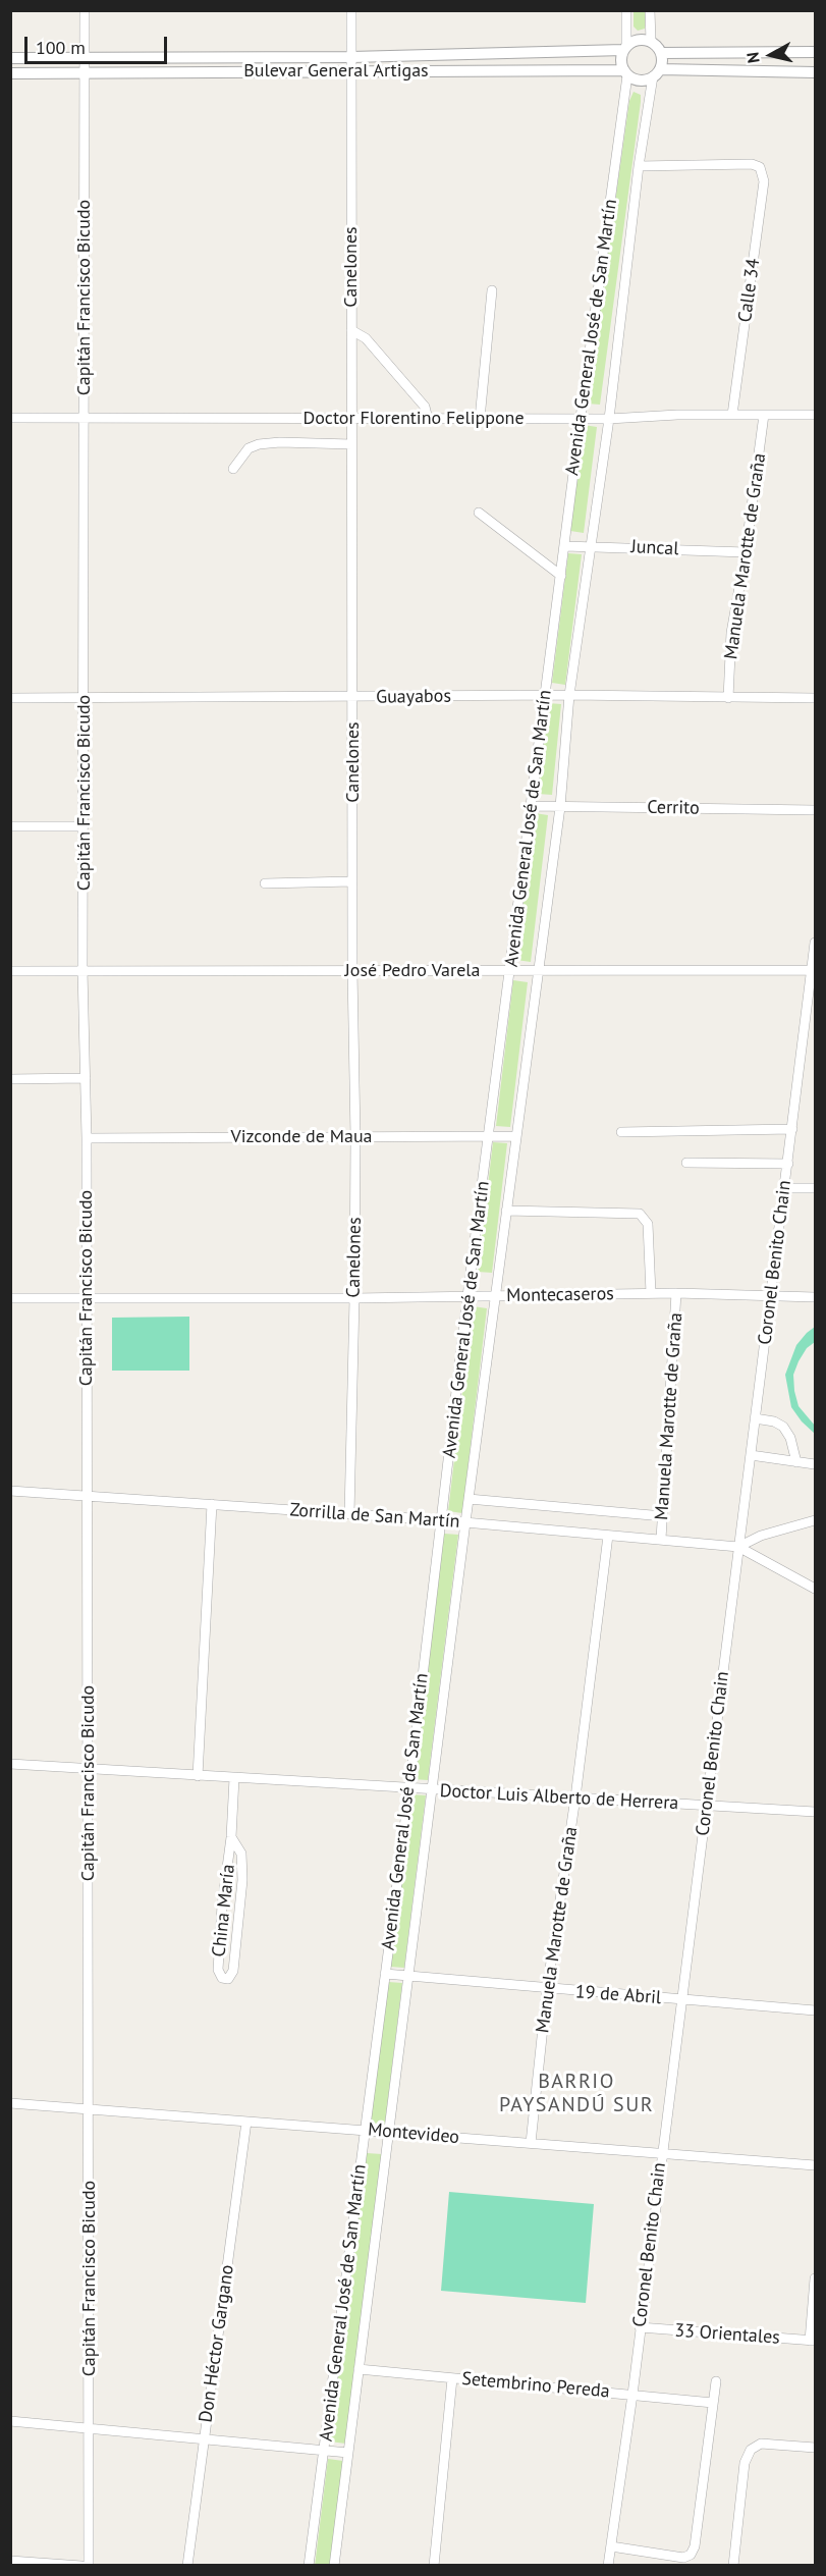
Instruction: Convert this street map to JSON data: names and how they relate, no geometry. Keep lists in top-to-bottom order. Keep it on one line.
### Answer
{"streets":{"street":["Bulevar General Artigas","Canelones","Calle 34","Capitán Francisco Bicudo","Avenida General José de San Martín","Doctor Florentino Felippone","Juncal","Manuela Marotte de Graña","Guayabos","Cerrito","José Pedro Varela","Vizconde de Maua","Coronel Benito Chain","Montecaseros","Zorrilla de San Martín","Doctor Luis Alberto de Herrera","China María","19 de Abril","Montevideo","33 Orientales","Don Héctor Gargano","Setembrino Pereda"]},"crossings":[["Bulevar General Artigas","Canelones"],["Bulevar General Artigas","Capitán Francisco Bicudo"],["Bulevar General Artigas","Avenida General José de San Martín"],["Canelones","Doctor Florentino Felippone"],["Canelones","Guayabos"],["Canelones","José Pedro Varela"],["Canelones","Vizconde de Maua"],["Canelones","Montecaseros"],["Canelones","Zorrilla de San Martín"],["Calle 34","Avenida General José de San Martín"],["Calle 34","Doctor Florentino Felippone"],["Capitán Francisco Bicudo","Doctor Florentino Felippone"],["Capitán Francisco Bicudo","Guayabos"],["Capitán Francisco Bicudo","José Pedro Varela"],["Capitán Francisco Bicudo","Vizconde de Maua"],["Capitán Francisco Bicudo","Montecaseros"],["Capitán Francisco Bicudo","Zorrilla de San Martín"],["Capitán Francisco Bicudo","Doctor Luis Alberto de Herrera"],["Capitán Francisco Bicudo","Montevideo"],["Avenida General José de San Martín","Doctor Florentino Felippone"],["Avenida General José de San Martín","Juncal"],["Avenida General José de San Martín","Guayabos"],["Avenida General José de San Martín","Cerrito"],["Avenida General José de San Martín","José Pedro Varela"],["Avenida General José de San Martín","Vizconde de Maua"],["Avenida General José de San Martín","Montecaseros"],["Avenida General José de San Martín","Zorrilla de San Martín"],["Avenida General José de San Martín","Doctor Luis Alberto de Herrera"],["Avenida General José de San Martín","19 de Abril"],["Avenida General José de San Martín","Montevideo"],["Avenida General José de San Martín","Setembrino Pereda"],["Doctor Florentino Felippone","Manuela Marotte de Graña"],["Juncal","Manuela Marotte de Graña"],["Manuela Marotte de Graña","Guayabos"],["Manuela Marotte de Graña","Montecaseros"],["Manuela Marotte de Graña","Zorrilla de San Martín"],["Manuela Marotte de Graña","Doctor Luis Alberto de Herrera"],["Manuela Marotte de Graña","19 de Abril"],["Manuela Marotte de Graña","Montevideo"],["José Pedro Varela","Coronel Benito Chain"],["Coronel Benito Chain","Montecaseros"],["Coronel Benito Chain","Zorrilla de San Martín"],["Coronel Benito Chain","Doctor Luis Alberto de Herrera"],["Coronel Benito Chain","19 de Abril"],["Coronel Benito Chain","Montevideo"],["Coronel Benito Chain","33 Orientales"],["Coronel Benito Chain","Setembrino Pereda"],["Doctor Luis Alberto de Herrera","China María"],["Montevideo","Don Héctor Gargano"]],"districts":["BARRIO PAYSANDÚ SUR"],"scale_bar":"100 m","north":"left"}
